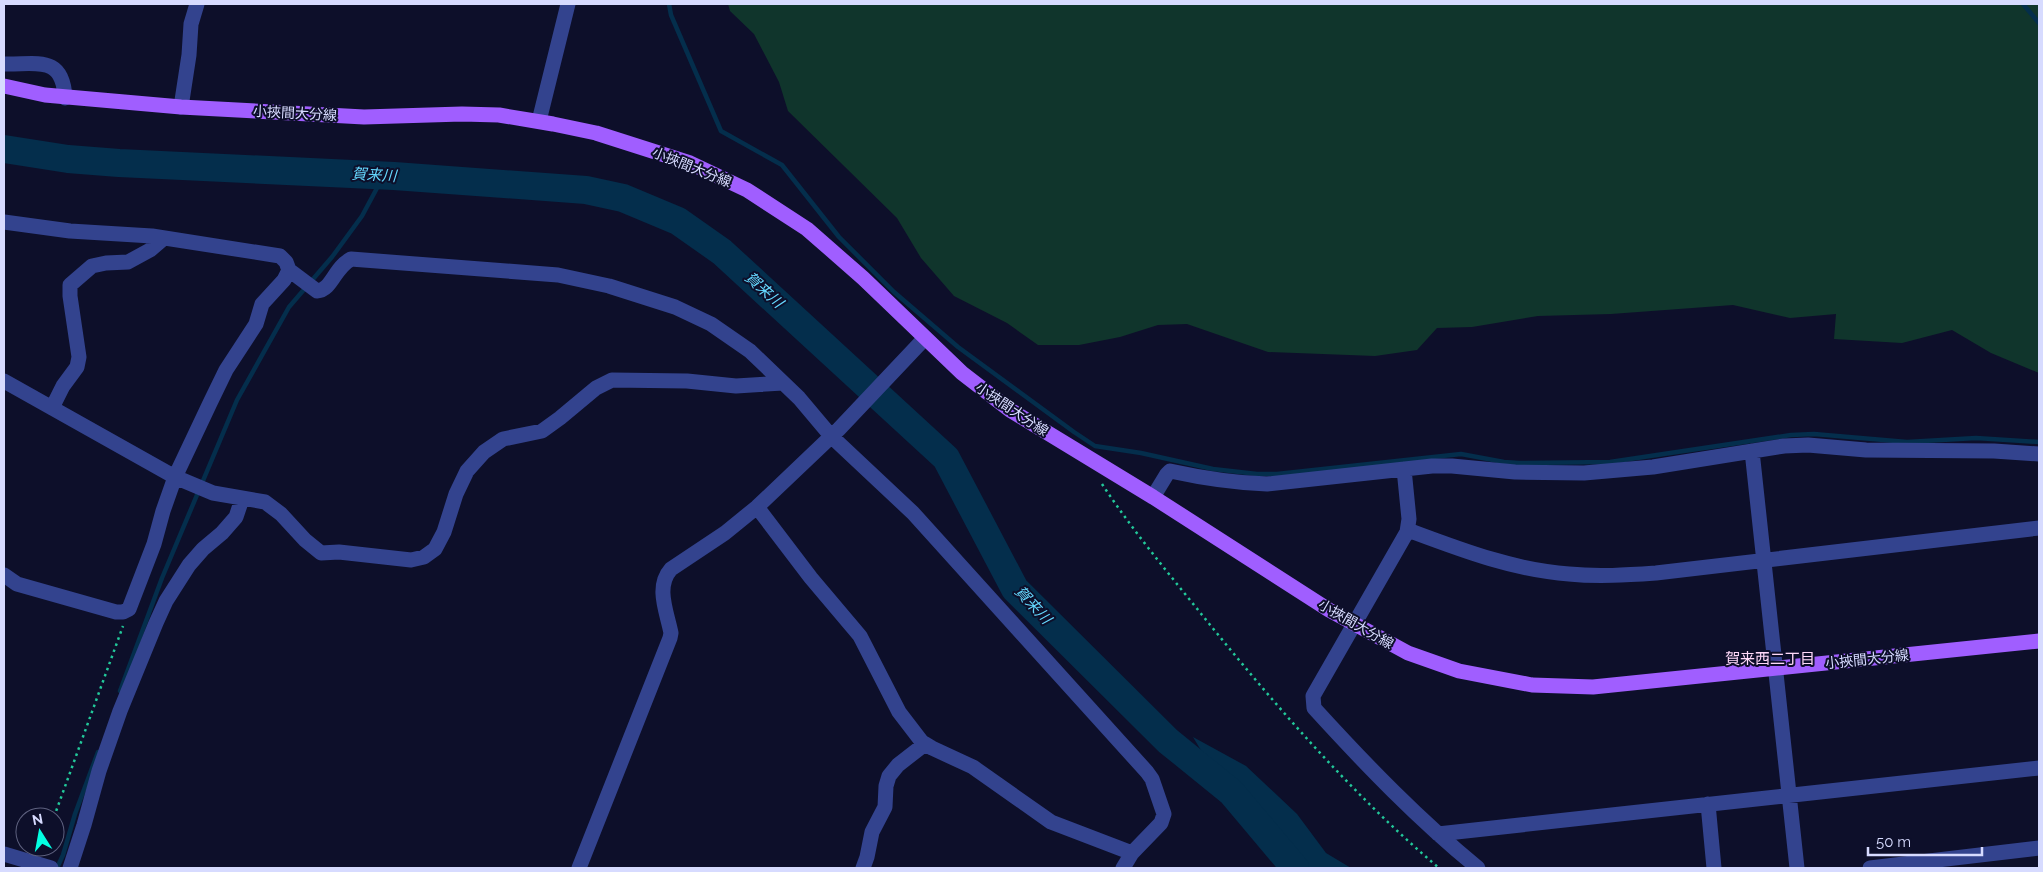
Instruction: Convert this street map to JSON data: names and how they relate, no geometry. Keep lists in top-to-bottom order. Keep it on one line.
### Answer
{"streets":{"main road":["小挾間大分線"]},"districts":["賀来西二丁目"],"water":["賀来川"],"scale_bar":"50 m","north":"top"}
